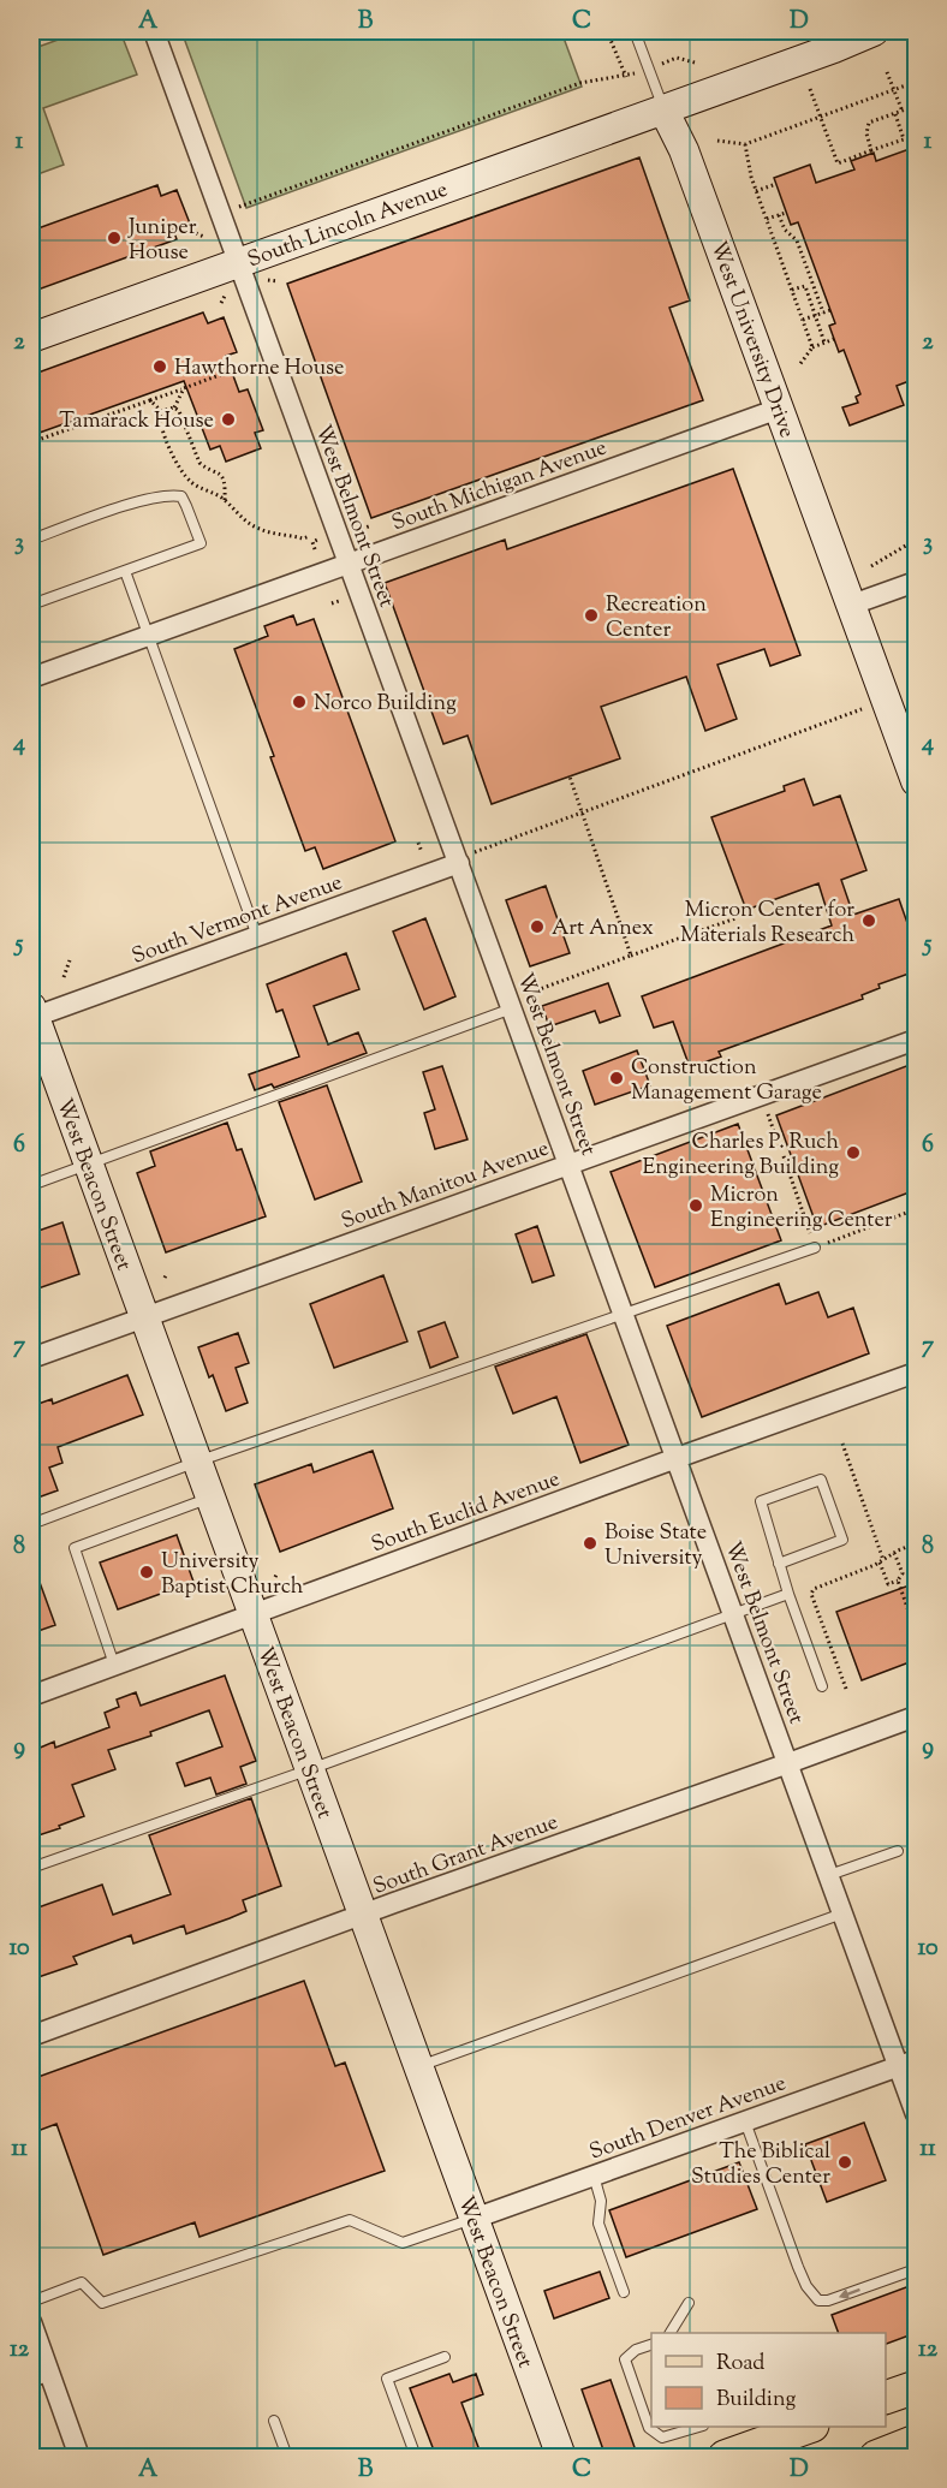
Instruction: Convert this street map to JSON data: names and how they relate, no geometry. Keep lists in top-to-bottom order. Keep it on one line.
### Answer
{"streets":{"street":["South Lincoln Avenue","West University Drive","South Michigan Avenue","West Belmont Street","South Vermont Avenue","West Beacon Street","South Manitou Avenue","South Euclid Avenue","South Grant Avenue","South Denver Avenue"]},"crossings":[["South Lincoln Avenue","West University Drive"],["South Lincoln Avenue","West Belmont Street"],["West University Drive","South Michigan Avenue"],["South Michigan Avenue","West Belmont Street"],["West Belmont Street","South Vermont Avenue"],["West Belmont Street","South Manitou Avenue"],["West Belmont Street","South Euclid Avenue"],["West Belmont Street","South Grant Avenue"],["West Belmont Street","South Denver Avenue"],["South Vermont Avenue","West Beacon Street"],["West Beacon Street","South Manitou Avenue"],["West Beacon Street","South Euclid Avenue"],["West Beacon Street","South Grant Avenue"],["West Beacon Street","South Denver Avenue"]],"places":["Juniper House","Hawthorne House","Tamarack House","Recreation Center","Norco Building","Micron Center for Materials Research","Art Annex","Construction Management Garage","Charles P. Ruch Engineering Building","Micron Engineering Center","Boise State University","University Baptist Church","The Biblical Studies Center"],"legend":["Road","Building"],"grid":{"columns":["A","B","C","D"],"rows":["1","2","3","4","5","6","7","8","9","10","11","12"]}}
